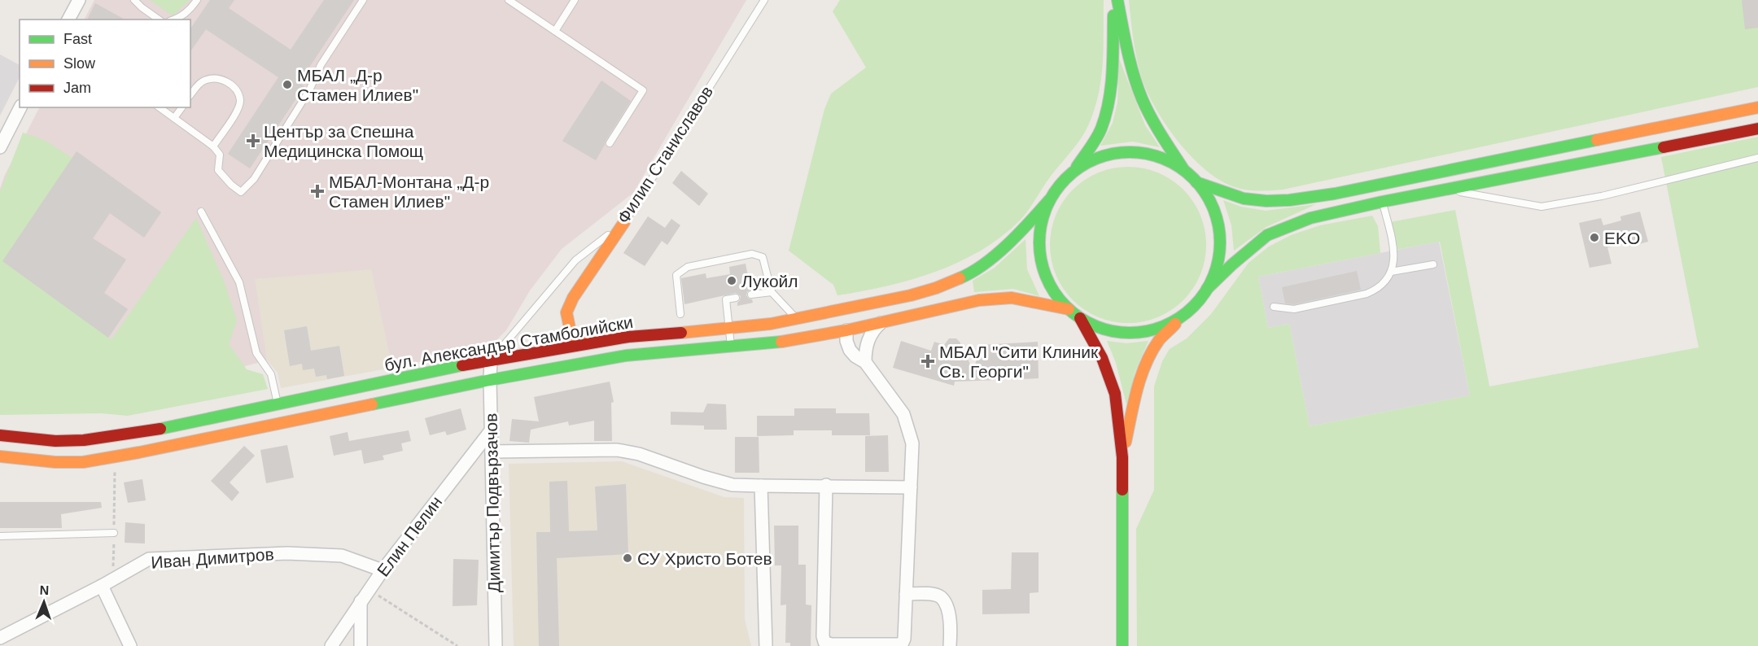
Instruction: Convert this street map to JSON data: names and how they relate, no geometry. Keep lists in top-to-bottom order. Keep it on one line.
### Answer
{"streets":{"main road":["бул. Александър Стамболийски"],"street":["Димитър Подвързачов","Елин Пелин","Иван Димитров"],"lane":["Филип Станиславов"]},"crossings":[["Филип Станиславов","бул. Александър Стамболийски"],["Филип Станиславов","Димитър Подвързачов"],["бул. Александър Стамболийски","Димитър Подвързачов"],["Димитър Подвързачов","Елин Пелин"],["Елин Пелин","Иван Димитров"]],"places":{"other":["МБАЛ „Д-р Стамен Илиев\"","EKO","Лукойл","СУ Христо Ботев"],"health":["Център за Спешна Медицинска Помощ","МБАЛ-Монтана „Д-р Стамен Илиев\"","МБАЛ \"Сити Клиник Св. Георги\""]},"legend":["Fast","Slow","Jam"],"north":"top"}
